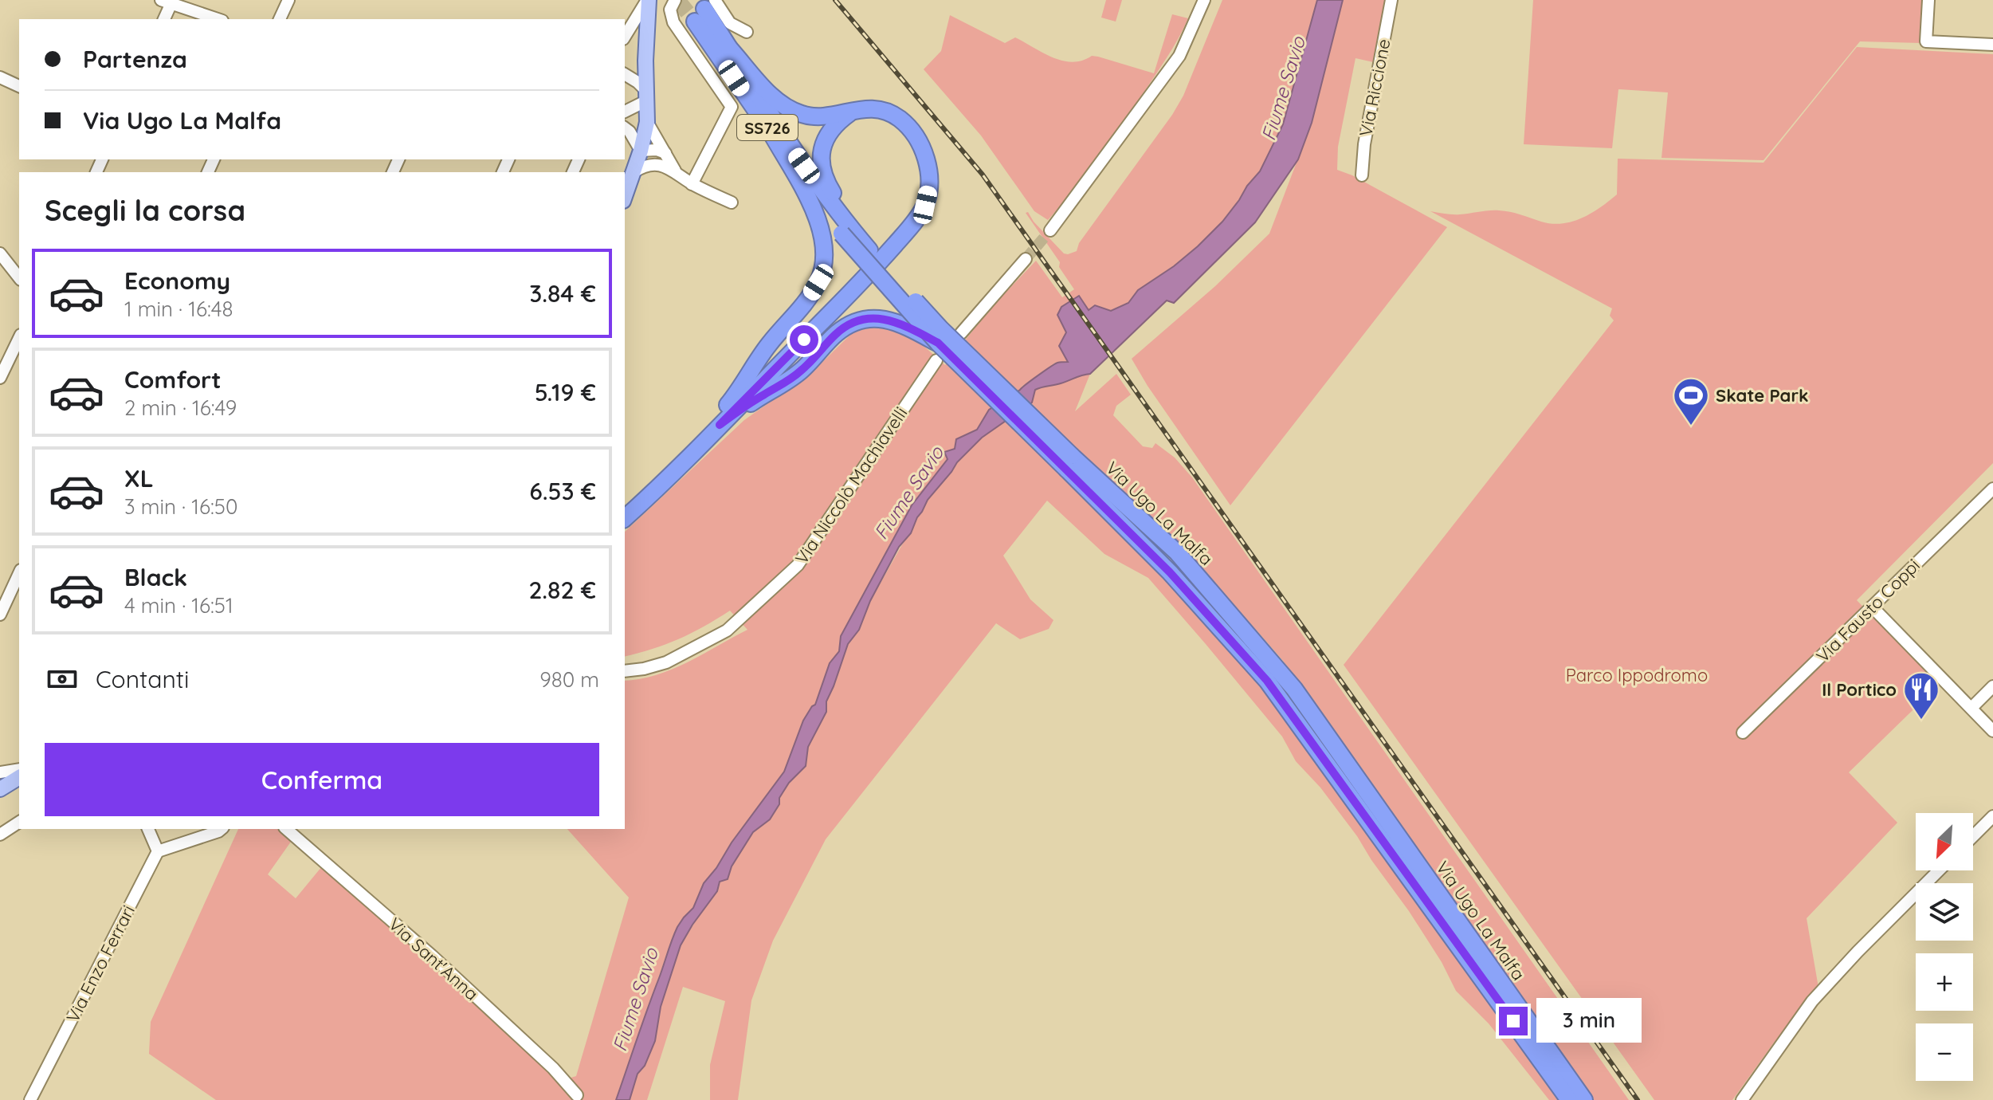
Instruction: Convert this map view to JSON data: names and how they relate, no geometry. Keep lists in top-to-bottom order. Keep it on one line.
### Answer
{"streets":{"highway":["SS726","Via Ugo La Malfa"],"street":["Via Riccione","Via Niccolò Machiavelli","Via Fausto Coppi","Via Sant'Anna","Via Enzo Ferrari"]},"water":["Fiume Savio"],"parks":["Parco Ippodromo"],"places":{"sports":["Skate Park"],"restaurant":["Il Portico"]},"north":"bottom left","page":{"banner":["Partenza","Via Ugo La Malfa"],"heading":"Scegli la corsa","list":[{"name":"Economy","note":"1 min · 16:48","value":"3.84 €"},{"name":"Comfort","note":"2 min · 16:49","value":"5.19 €"},{"name":"XL","note":"3 min · 16:50","value":"6.53 €"},{"name":"Black","note":"4 min · 16:51","value":"2.82 €"}],"pay":["Contanti","980 m"],"buttons":"Conferma","map_buttons":["+","−"],"bubble":"3 min"}}
